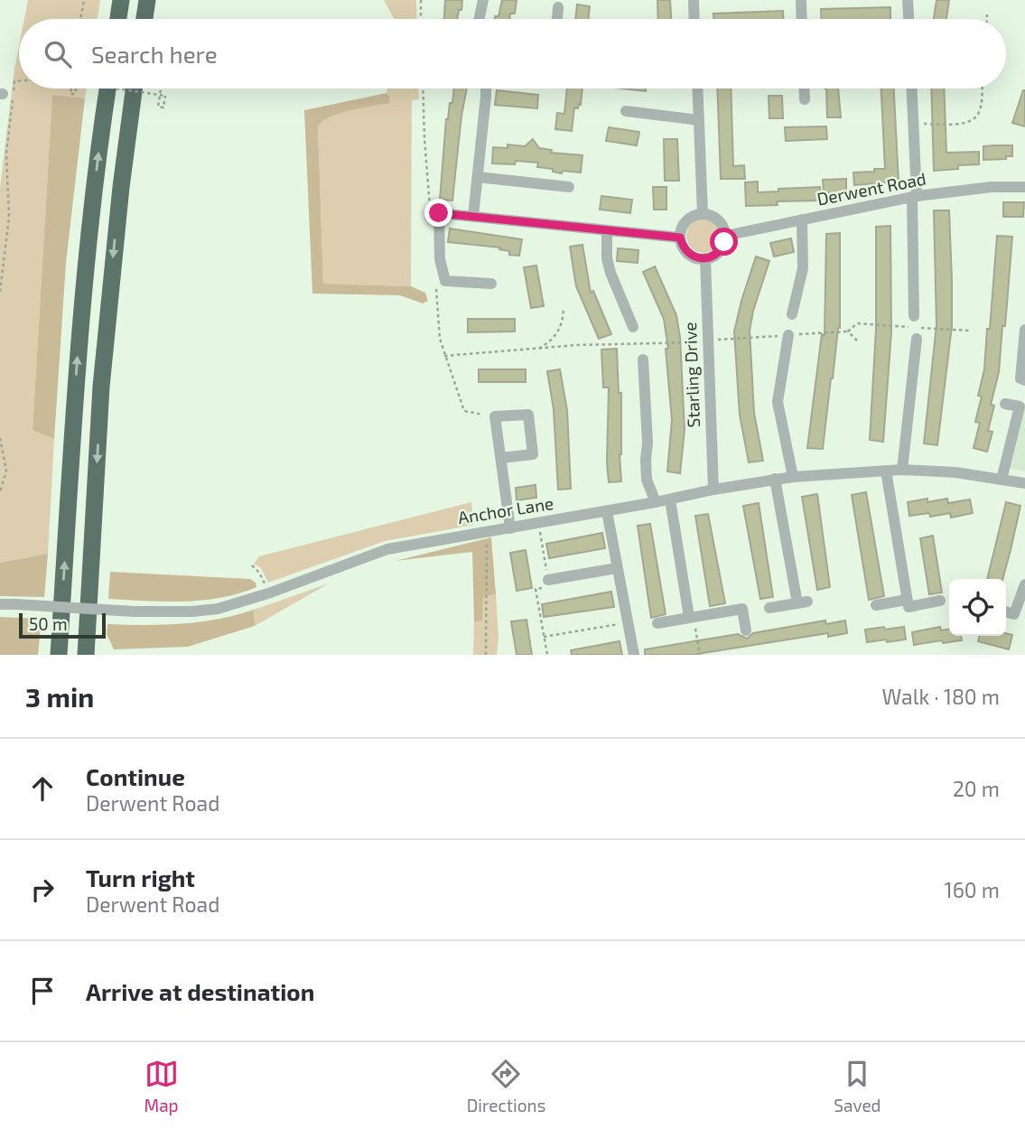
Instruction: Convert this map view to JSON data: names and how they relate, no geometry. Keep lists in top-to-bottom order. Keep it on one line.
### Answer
{"streets":{"street":["Derwent Road","Starling Drive","Anchor Lane"]},"crossings":[["Derwent Road","Starling Drive"],["Starling Drive","Anchor Lane"]],"scale_bar":"50 m","page":{"search":"Search here","scale":"50 m","heading":["3 min","Walk · 180 m"],"list":[["Continue","Derwent Road","20 m"],["Turn right","Derwent Road","160 m"],"Arrive at destination"],"nav":["Map","Directions","Saved"]}}
